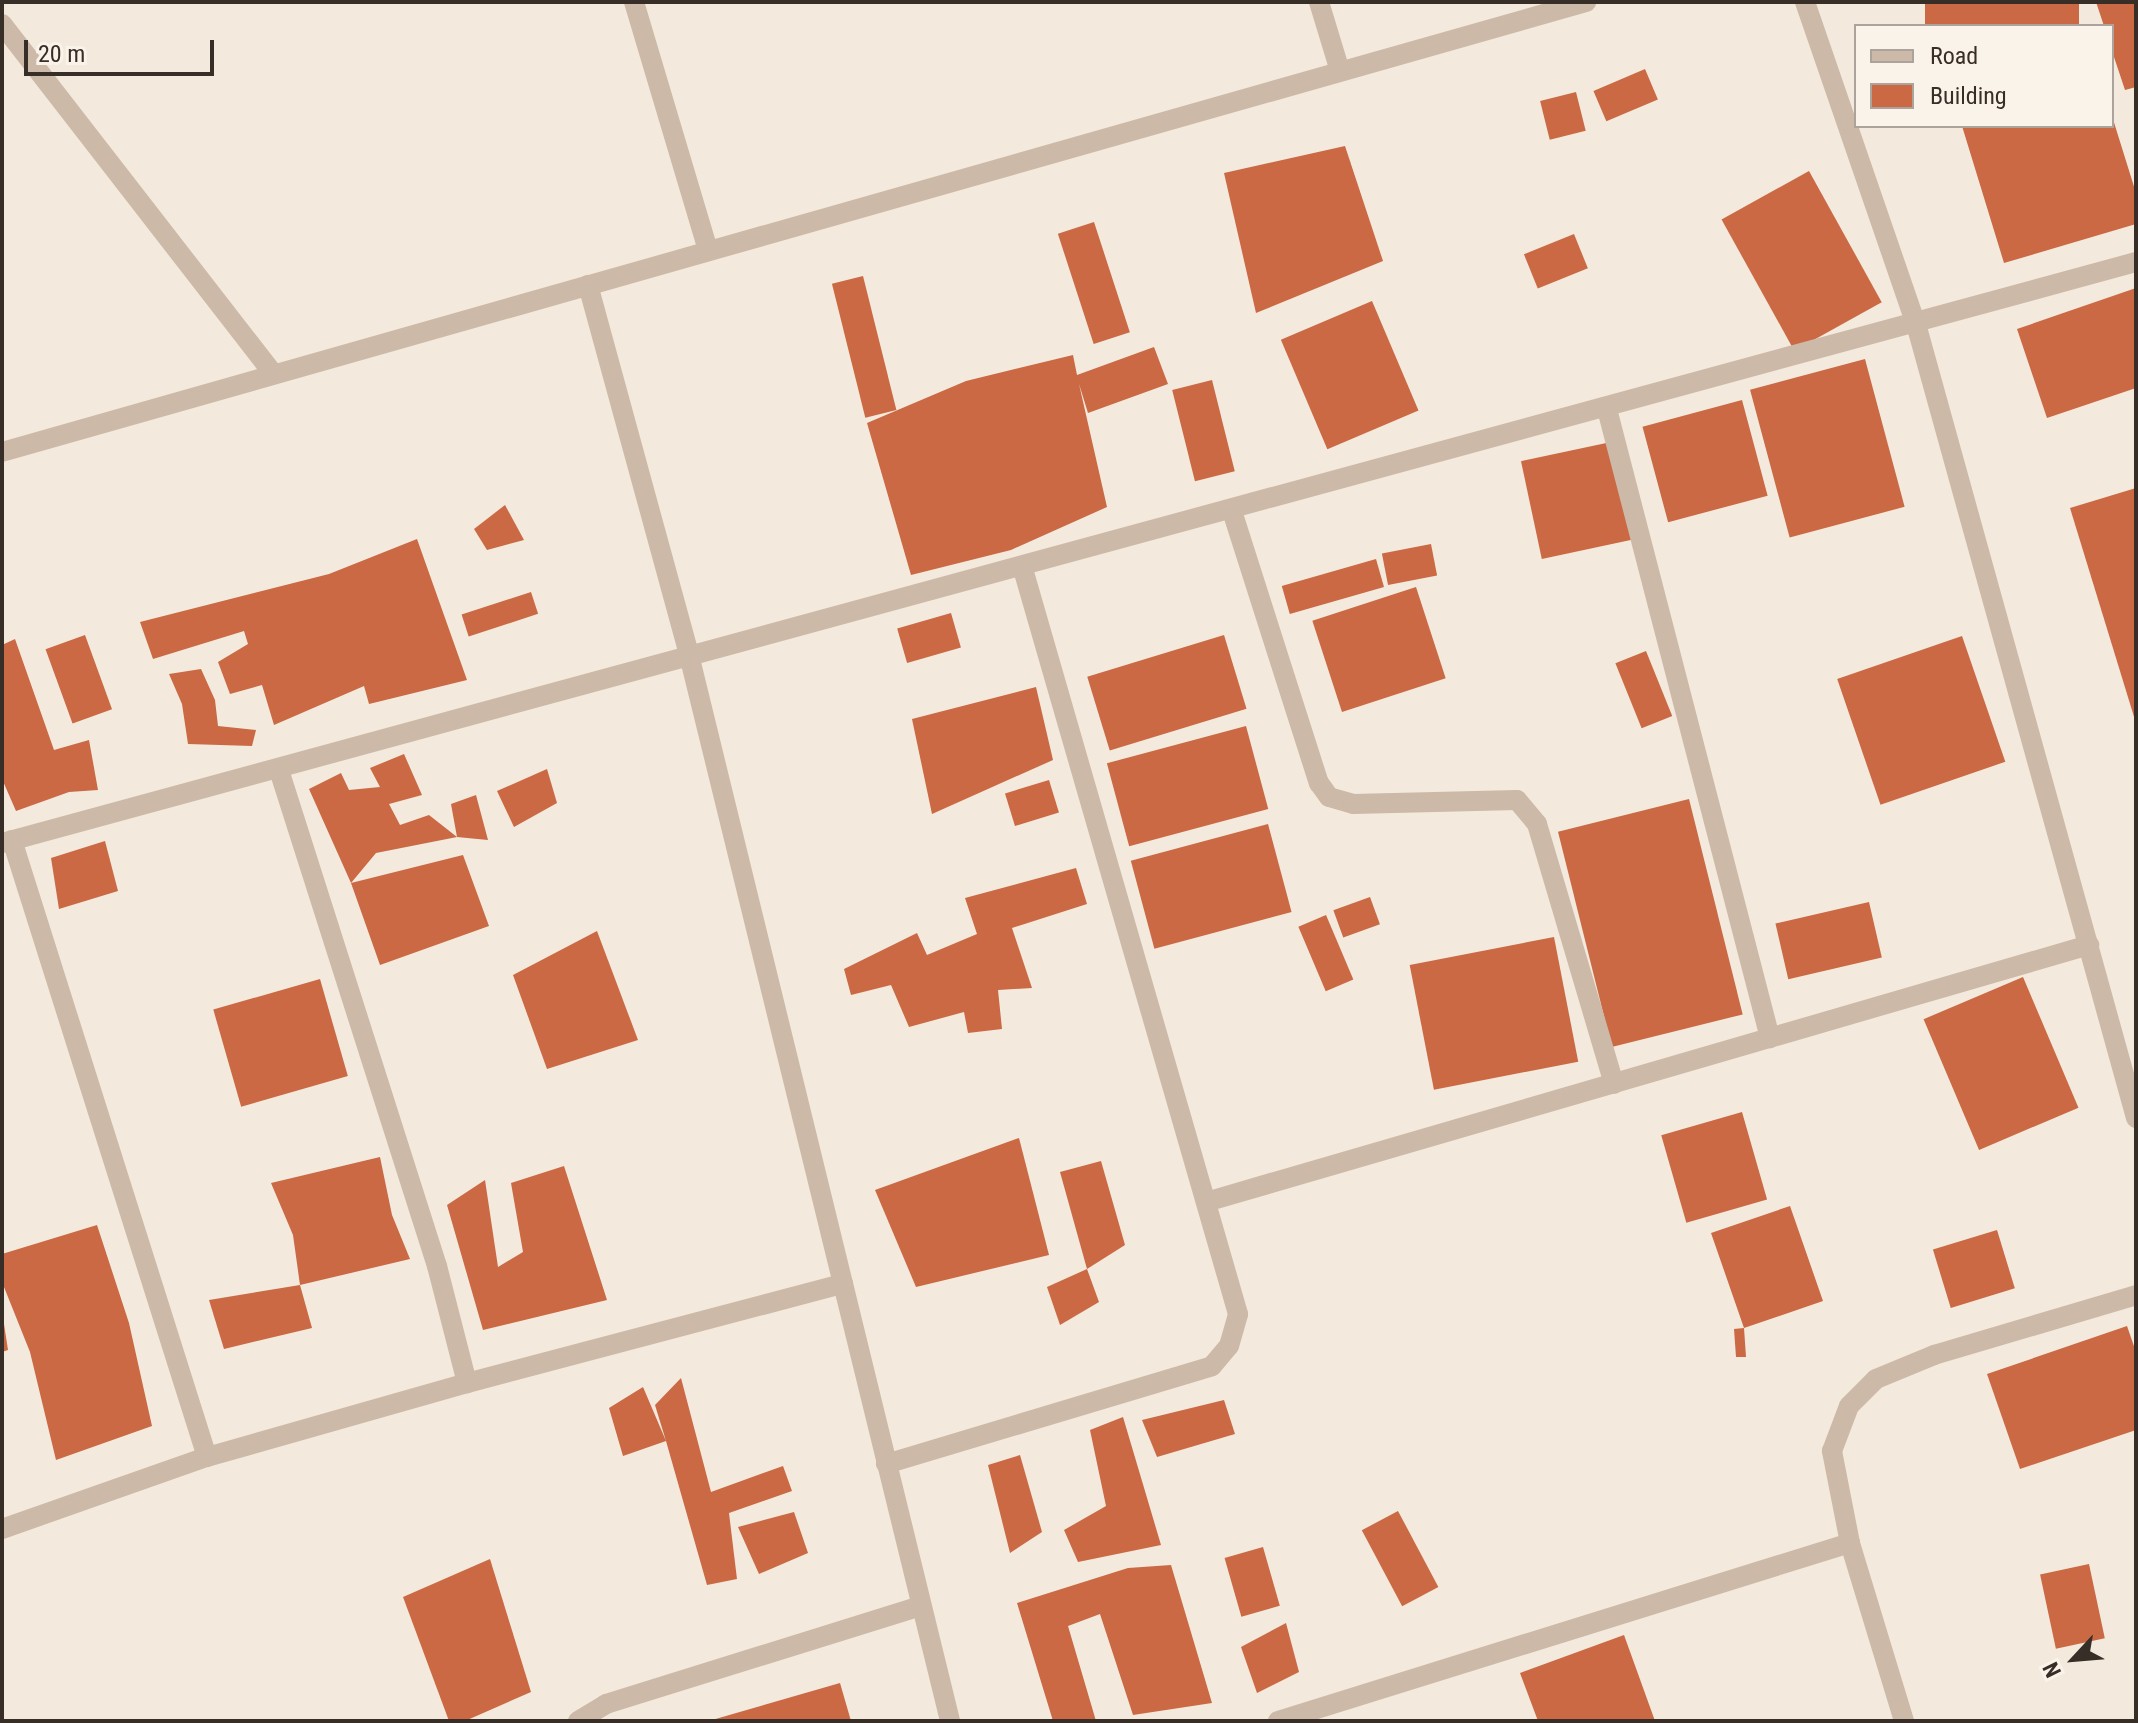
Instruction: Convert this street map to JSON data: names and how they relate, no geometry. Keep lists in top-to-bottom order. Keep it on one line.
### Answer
{"legend":["Road","Building"],"scale_bar":"20 m","north":"bottom left"}
